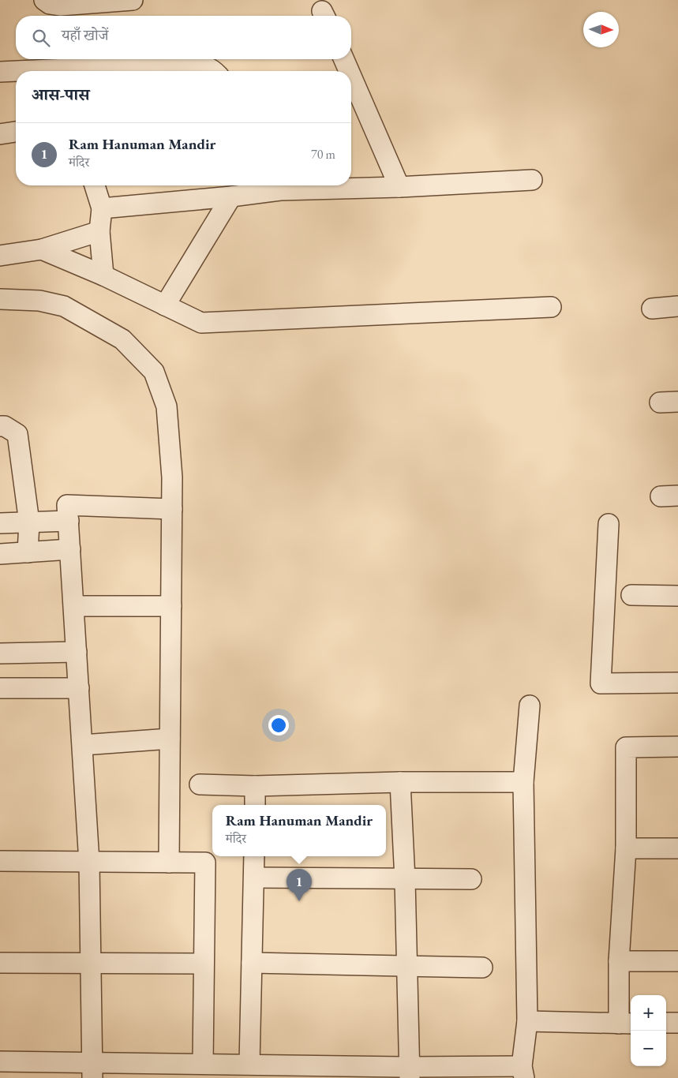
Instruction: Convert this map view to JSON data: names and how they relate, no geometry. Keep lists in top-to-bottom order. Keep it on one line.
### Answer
{"north":"right","page":{"search":"यहाँ खोजें","heading":"आस-पास","list":[{"mark":"1","name":"Ram Hanuman Mandir","note":"मंदिर","value":"70 m"}],"popup":["Ram Hanuman Mandir","मंदिर"],"pins":"1","map_buttons":["+","−"]}}
